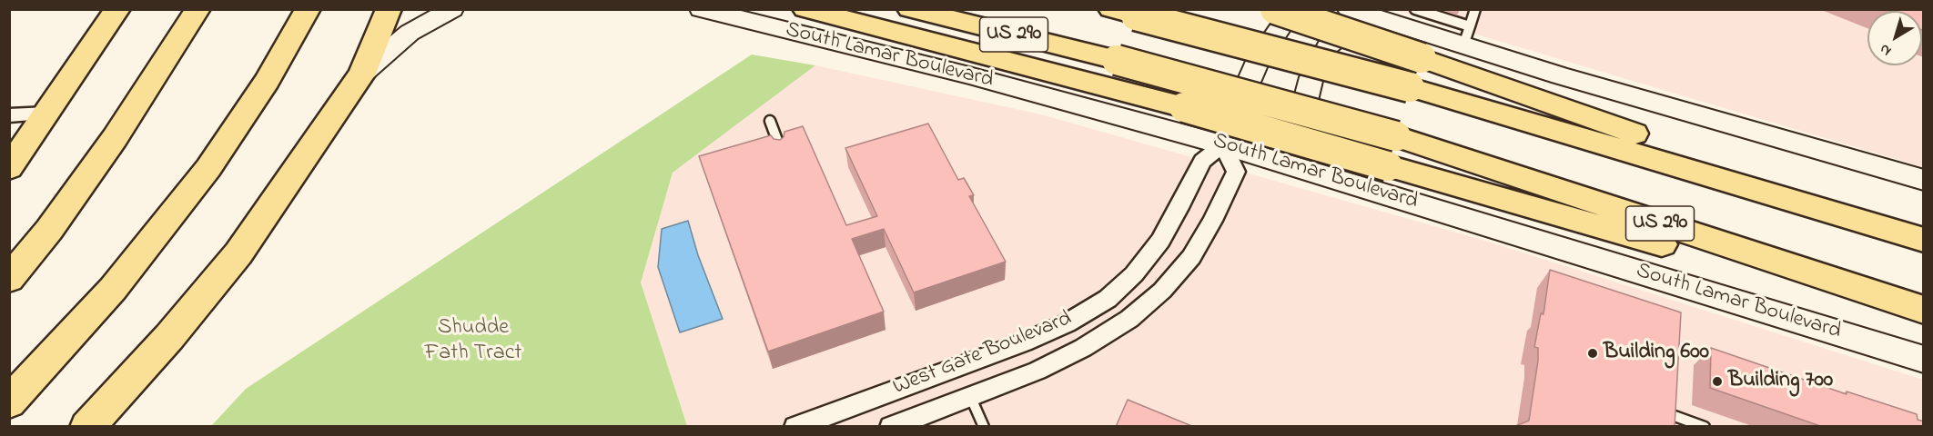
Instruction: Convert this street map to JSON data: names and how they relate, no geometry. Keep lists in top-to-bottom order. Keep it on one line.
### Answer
{"streets":{"highway":["US 290"],"main road":["South Lamar Boulevard","West Gate Boulevard"]},"crossings":[["South Lamar Boulevard","West Gate Boulevard"]],"parks":["Shudde Fath Tract"],"places":["Building 600","Building 700"],"north":"bottom left"}
